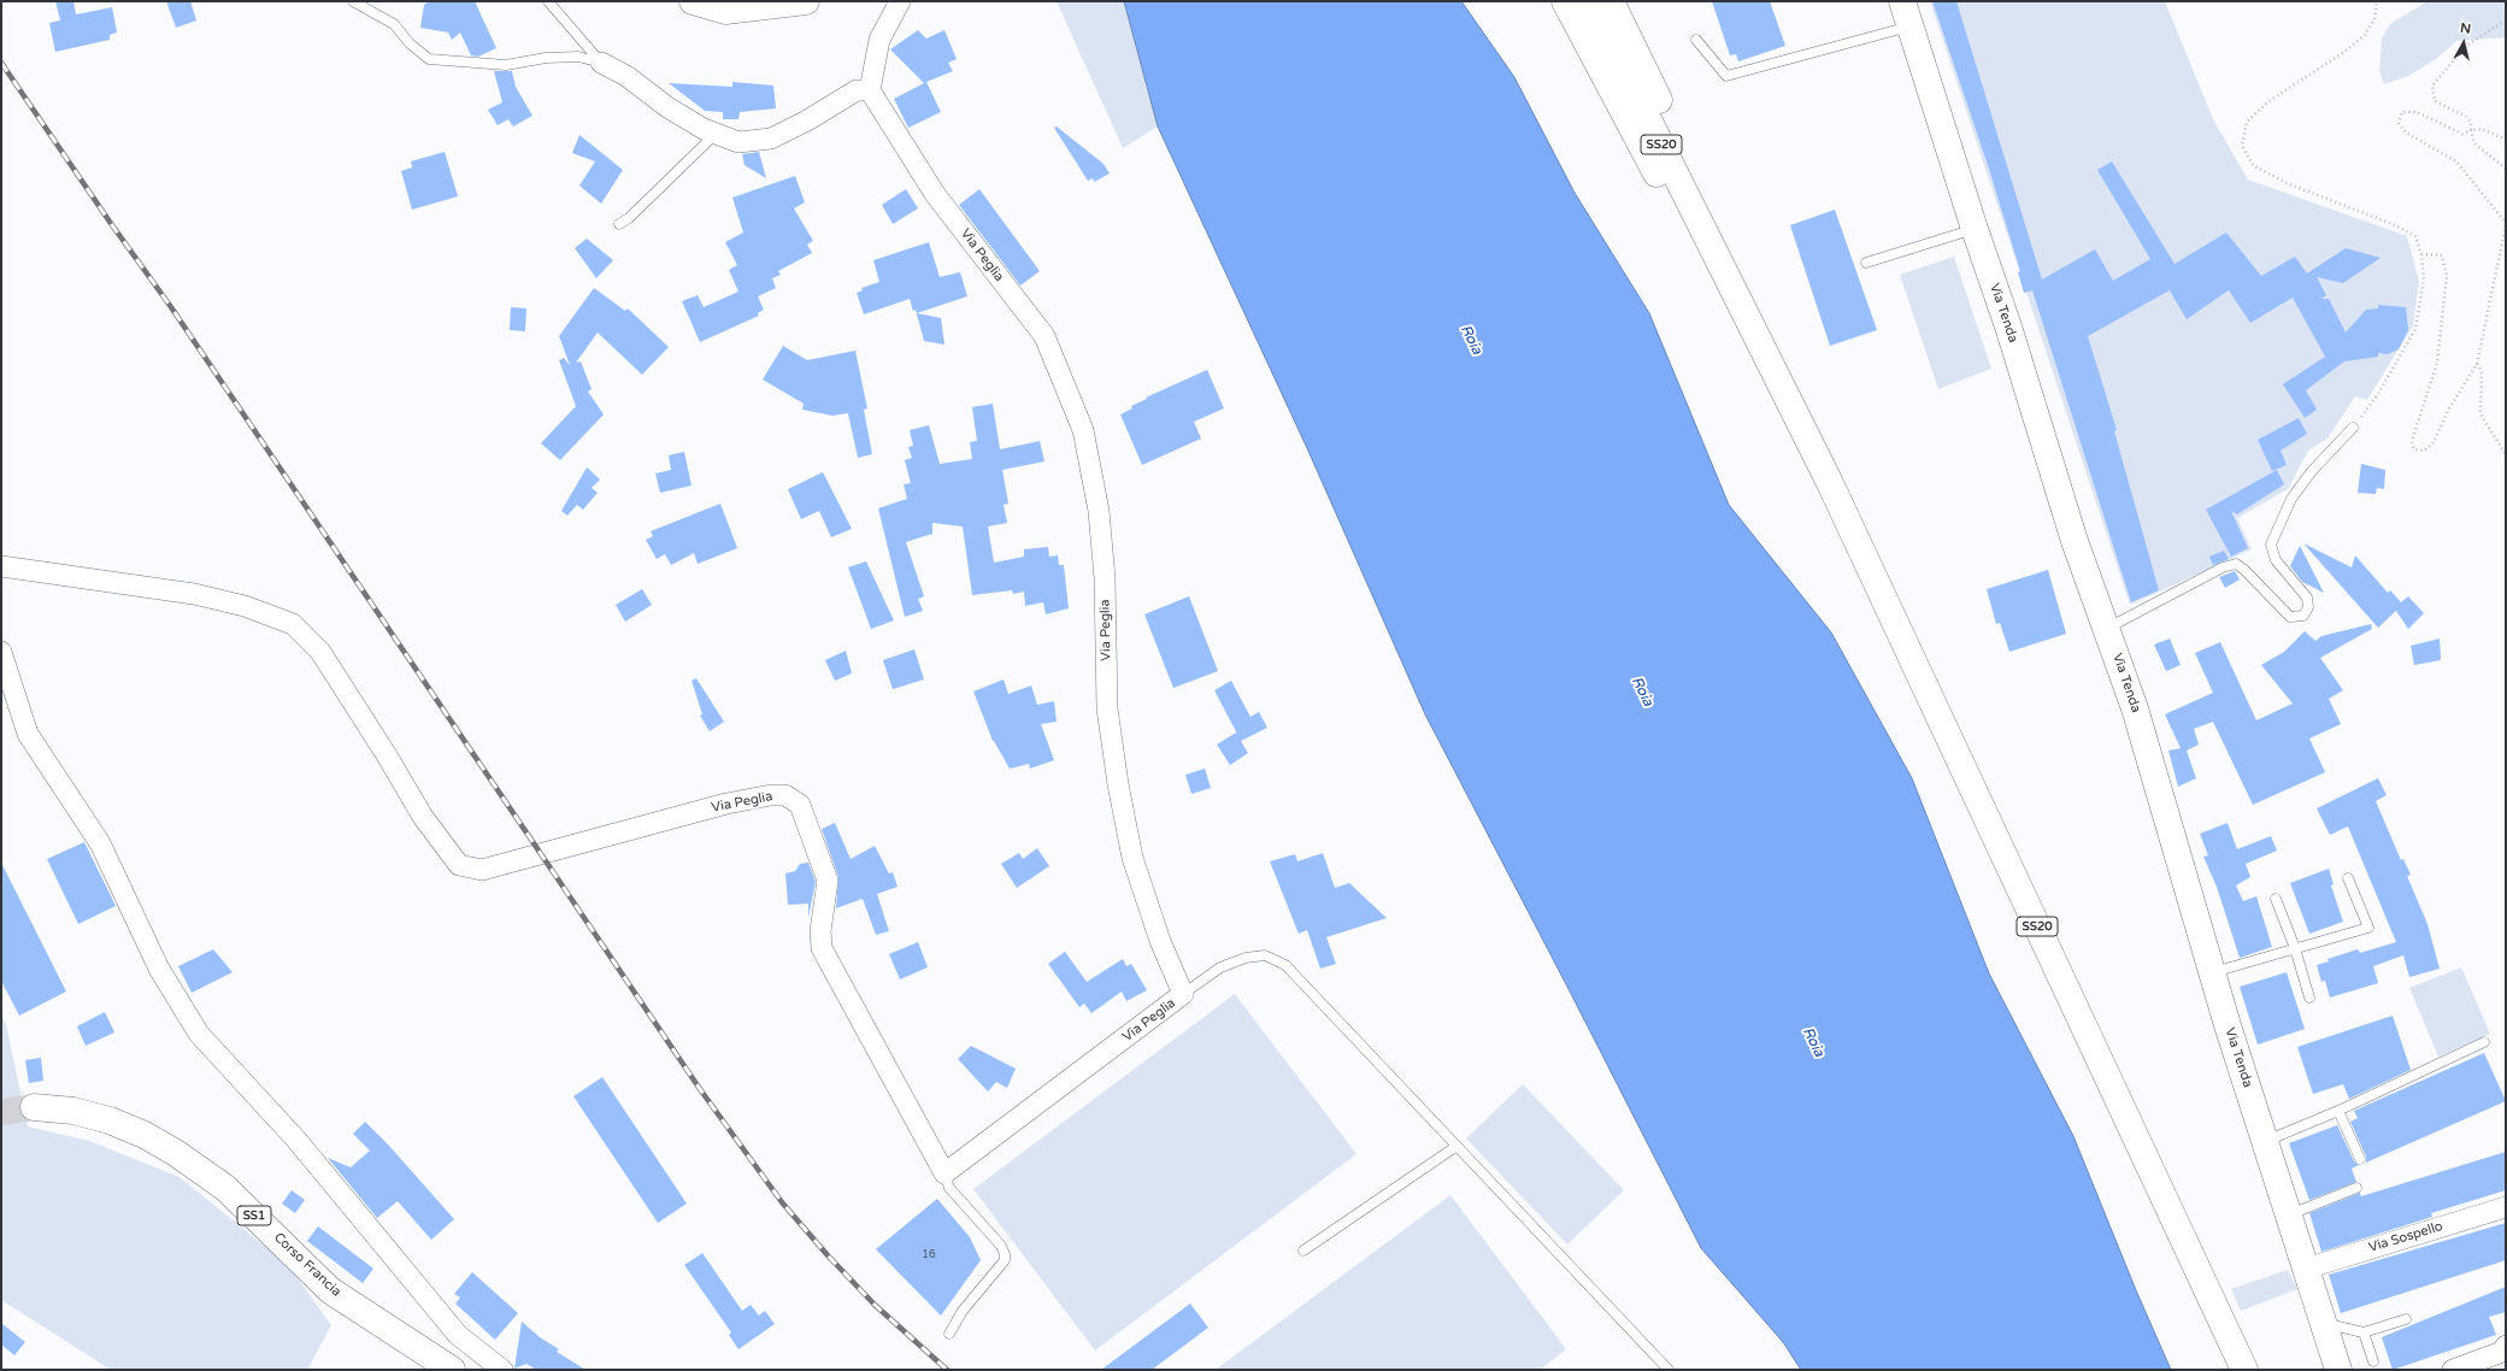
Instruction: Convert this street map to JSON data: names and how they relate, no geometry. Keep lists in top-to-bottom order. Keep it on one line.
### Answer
{"streets":{"main road":["SS20","Via Tenda","SS1","Corso Francia"],"street":["Via Peglia","Via Sospello"]},"crossings":[["Via Tenda","Via Sospello"]],"water":["Roia"],"house_numbers":["16"],"north":"top"}
